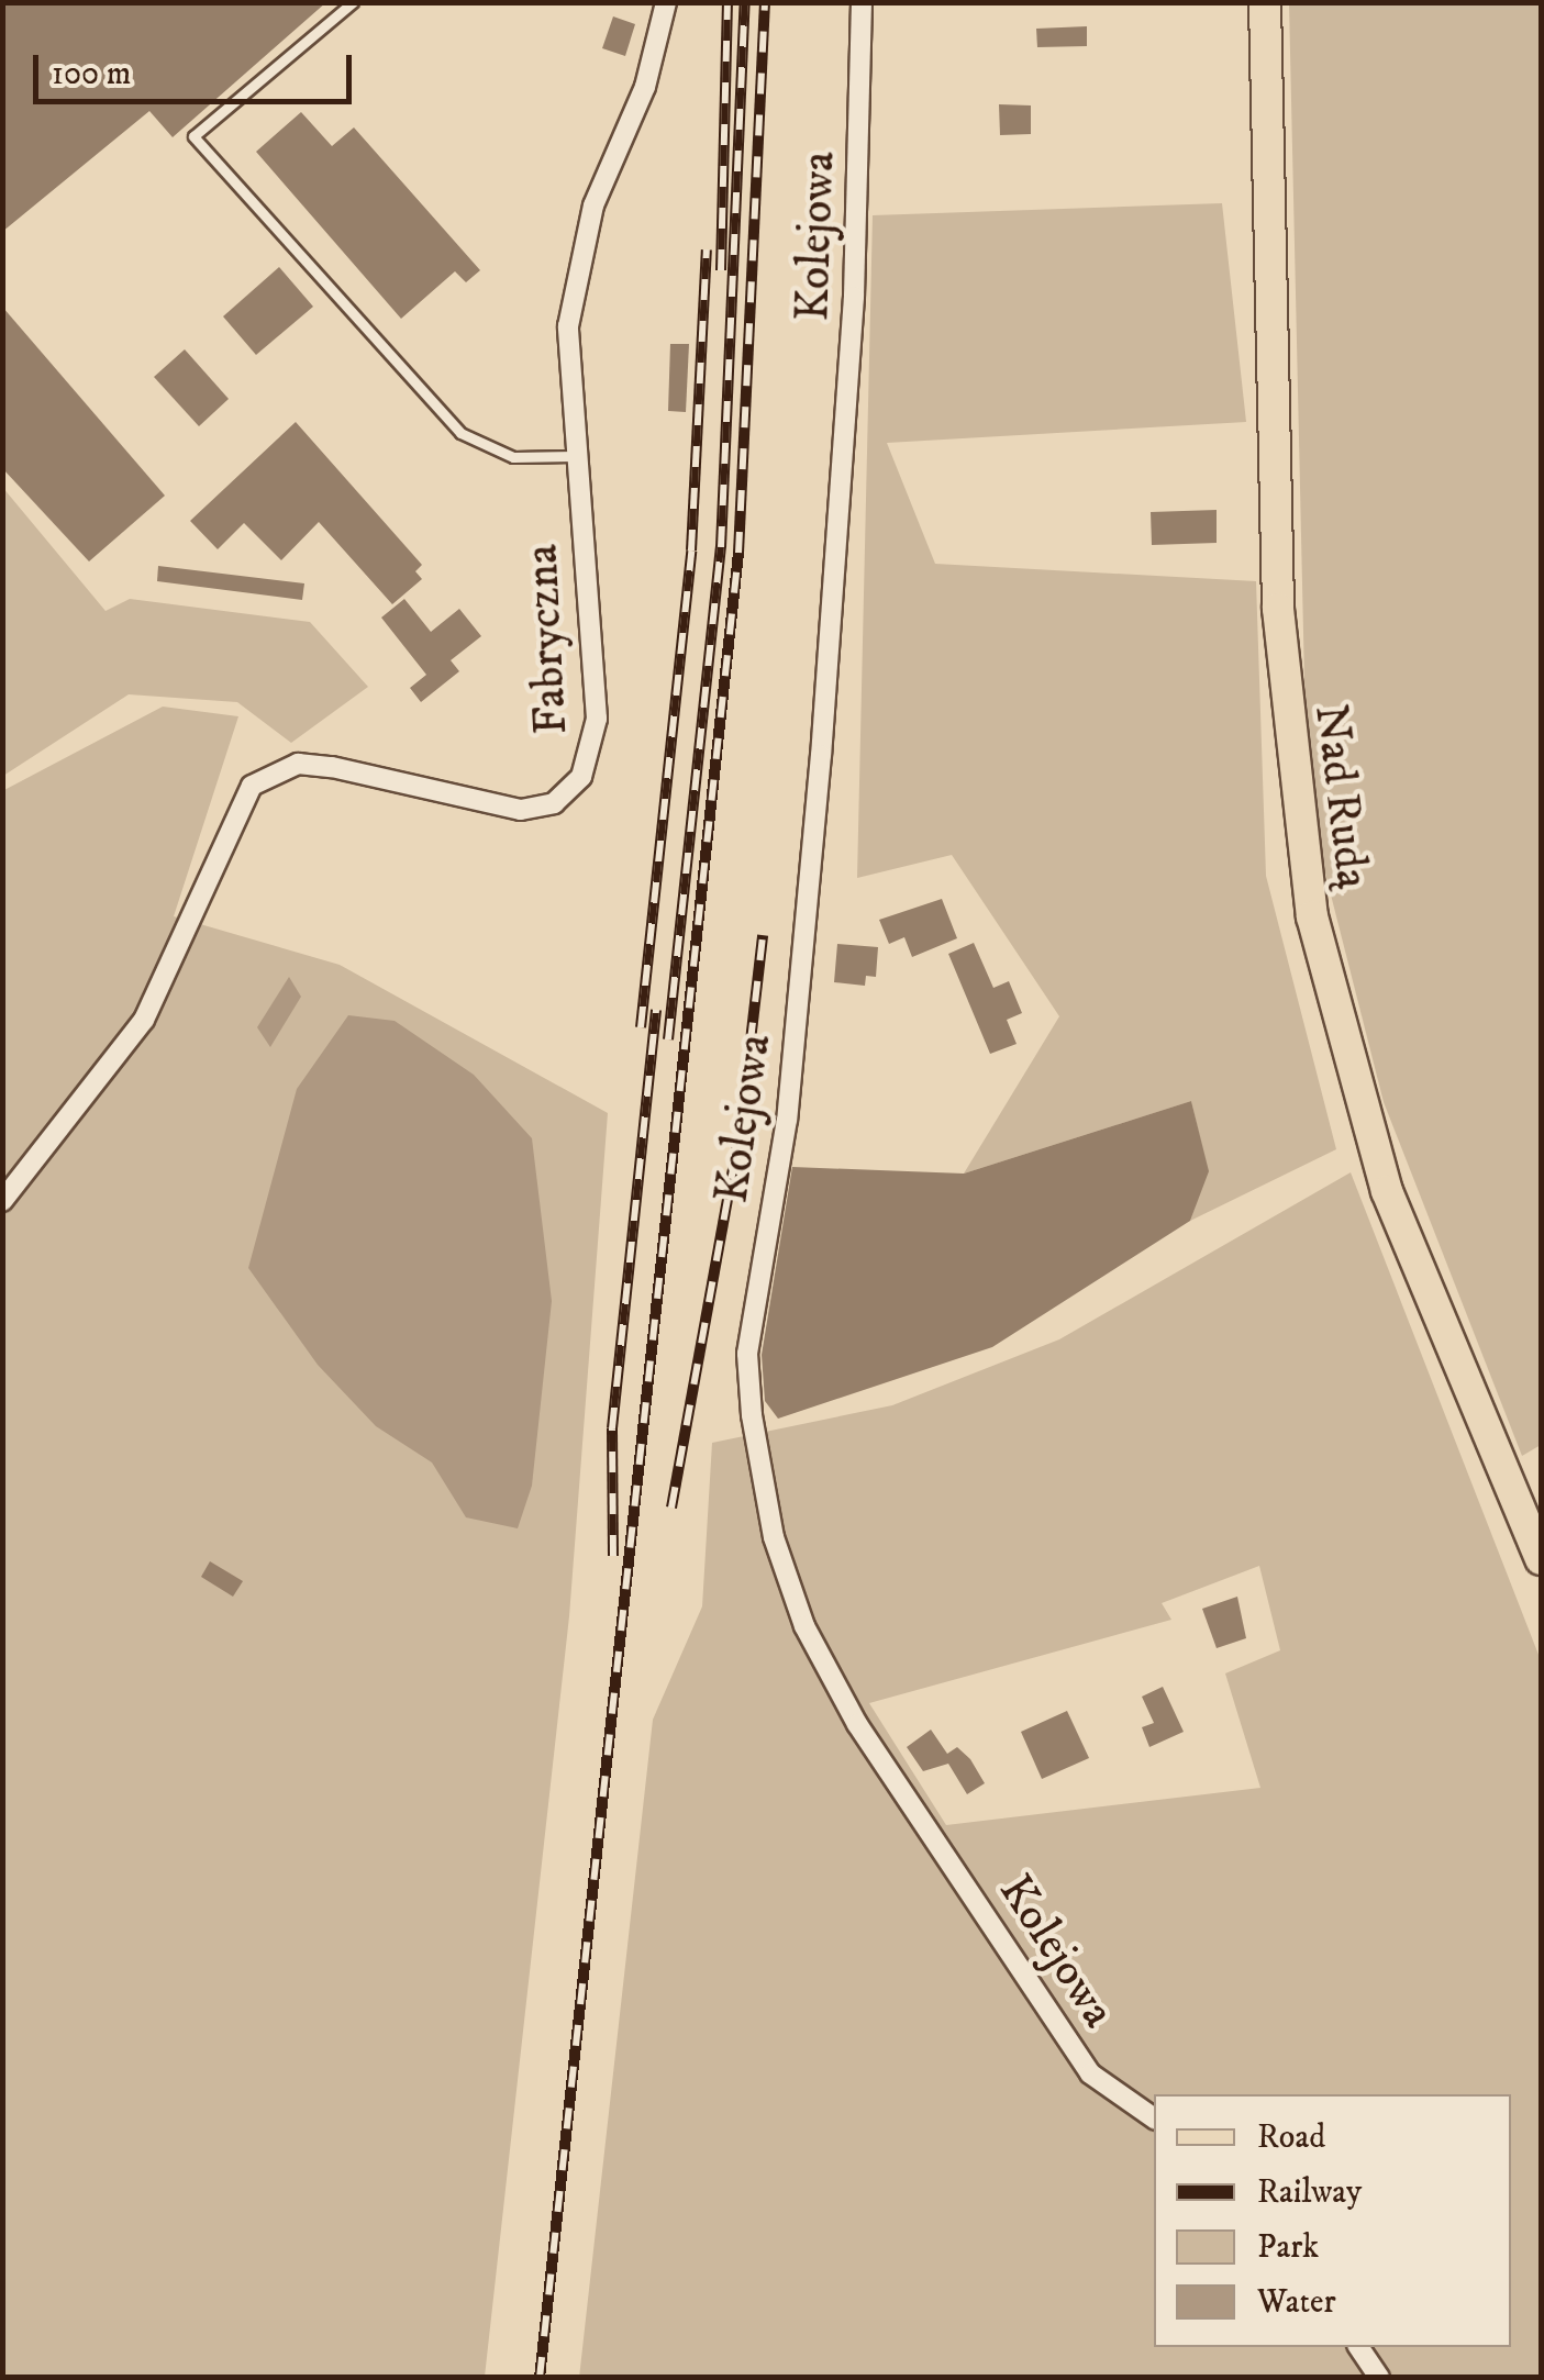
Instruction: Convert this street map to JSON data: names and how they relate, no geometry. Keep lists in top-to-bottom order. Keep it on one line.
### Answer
{"streets":{"main road":["Nad Rudą"],"street":["Kolejowa","Fabryczna"]},"legend":["Road","Railway","Park","Water"],"scale_bar":"100 m"}
